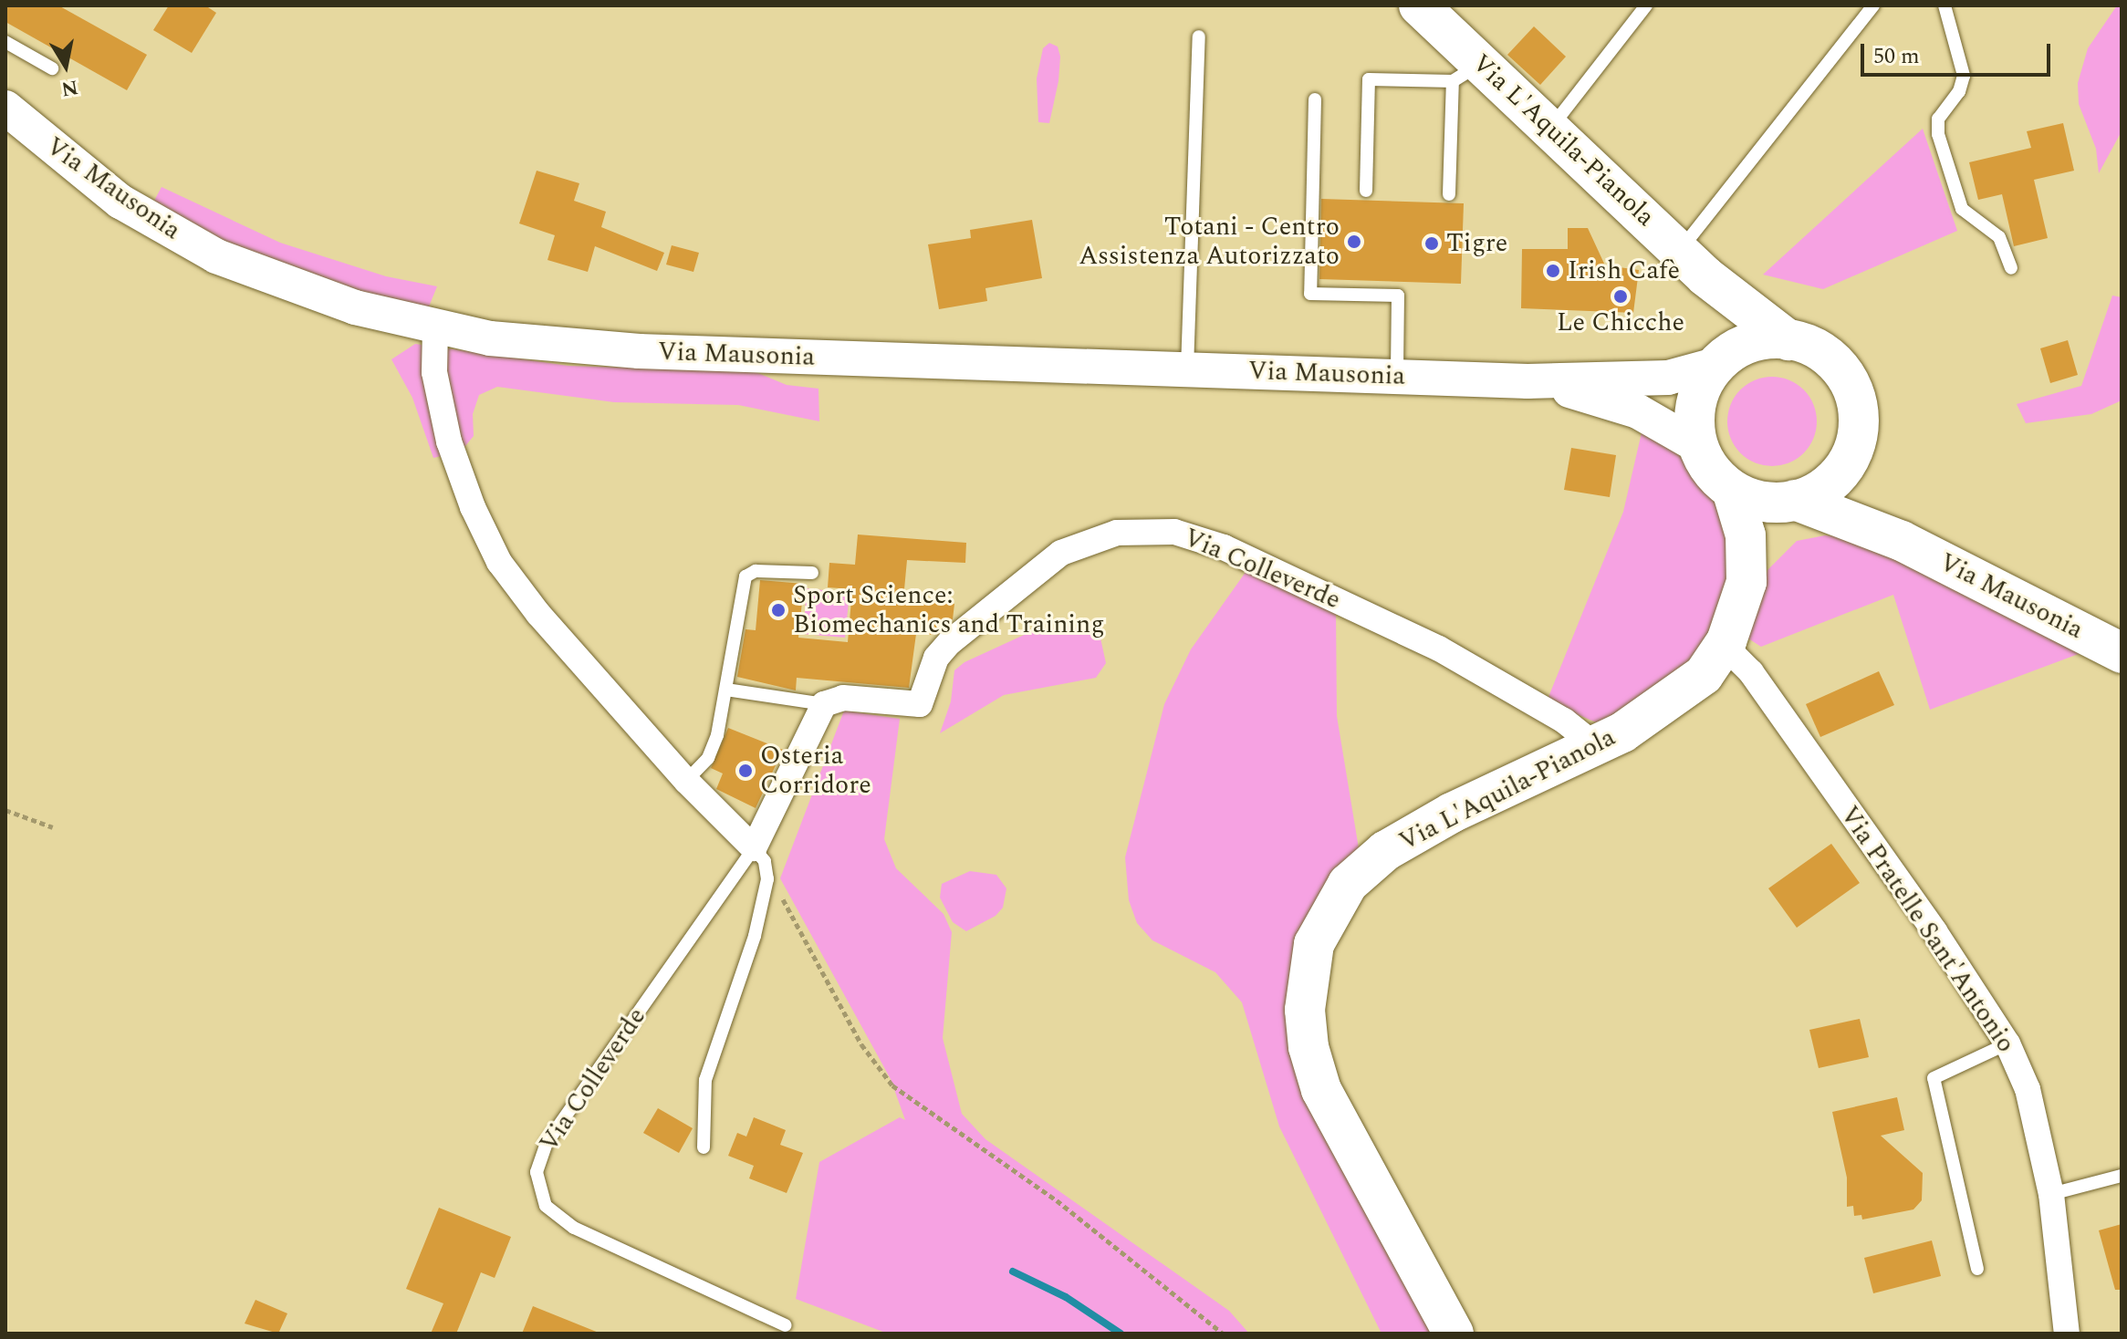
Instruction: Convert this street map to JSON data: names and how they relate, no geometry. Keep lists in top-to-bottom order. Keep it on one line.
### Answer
{"streets":{"main road":["Via L'Aquila-Pianola","Via Mausonia"],"street":["Via Colleverde","Via Pratelle Sant'Antonio"]},"crossings":[["Via L'Aquila-Pianola","Via Mausonia"],["Via L'Aquila-Pianola","Via Colleverde"],["Via L'Aquila-Pianola","Via Pratelle Sant'Antonio"]],"places":["Totani - Centro Assistenza Autorizzato","Tigre","Irish Cafè","Le Chicche","Sport Science: Biomechanics and Training","Osteria Corridore"],"scale_bar":"50 m","north":"bottom"}
